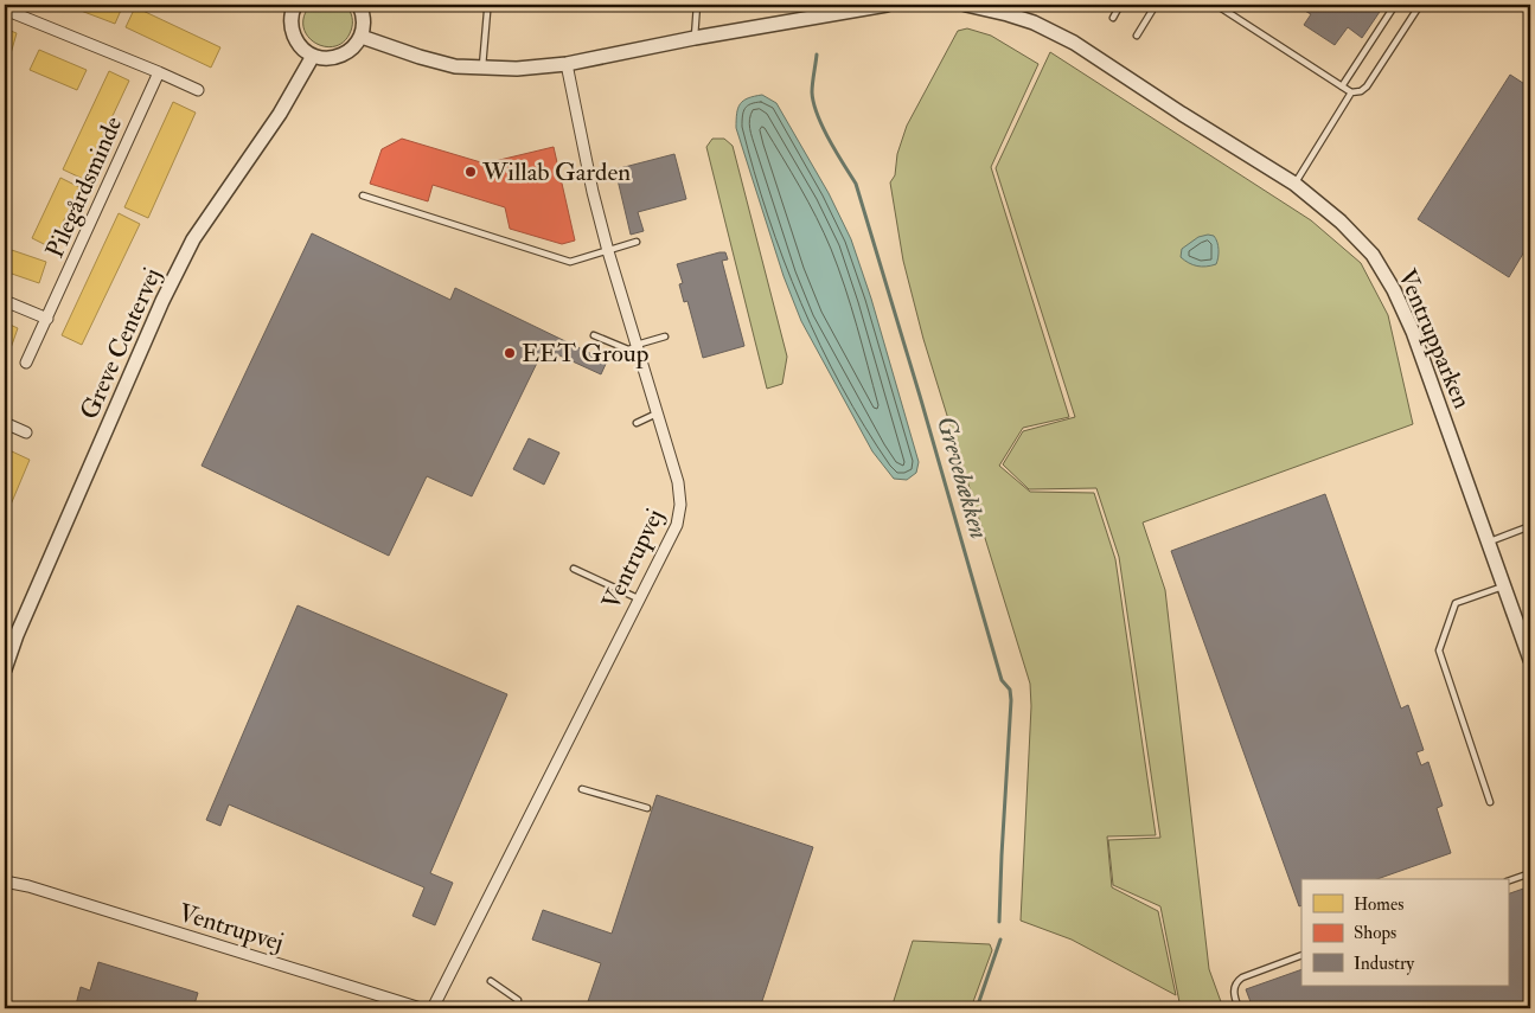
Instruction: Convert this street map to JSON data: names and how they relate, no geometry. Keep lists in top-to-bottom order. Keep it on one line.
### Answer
{"streets":{"street":["Pilegårdsminde","Ventrupparken","Greve Centervej","Ventrupvej"]},"water":["Grevebækken"],"places":["Willab Garden","EET Group"],"legend":["Homes","Shops","Industry"]}
